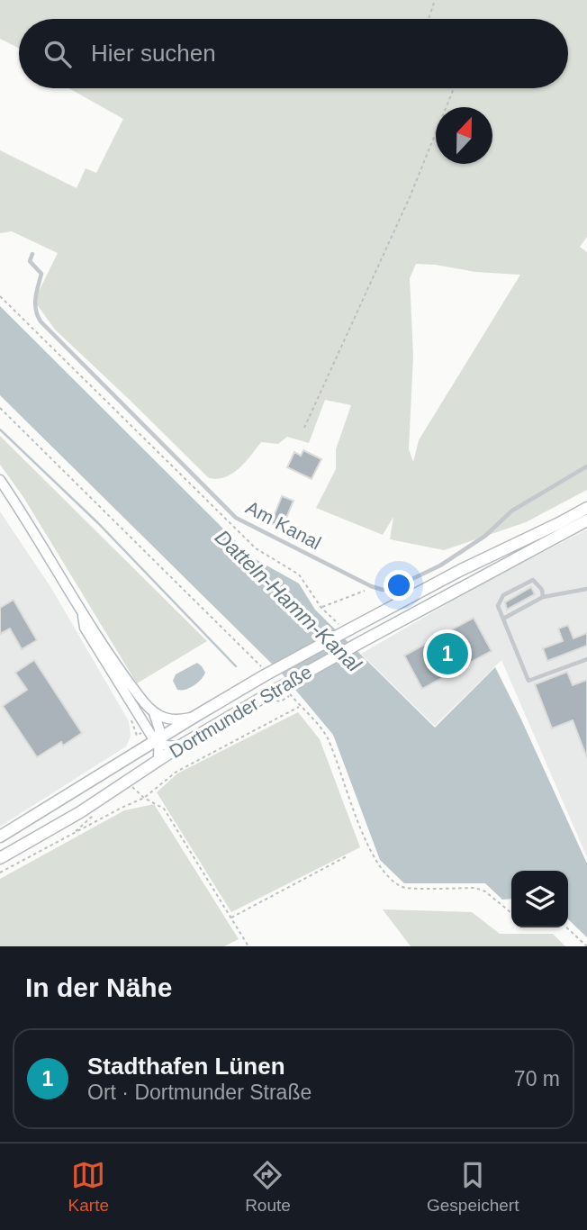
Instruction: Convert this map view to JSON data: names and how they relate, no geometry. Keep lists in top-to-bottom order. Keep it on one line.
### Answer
{"streets":{"main road":["Dortmunder Straße"],"lane":["Am Kanal"]},"water":["Datteln-Hamm-Kanal"],"north":"top","page":{"search":"Hier suchen","pins":"1","heading":"In der Nähe","list":[{"mark":"1","name":"Stadthafen Lünen","note":"Ort · Dortmunder Straße","value":"70 m"}],"nav":["Karte","Route","Gespeichert"]}}
